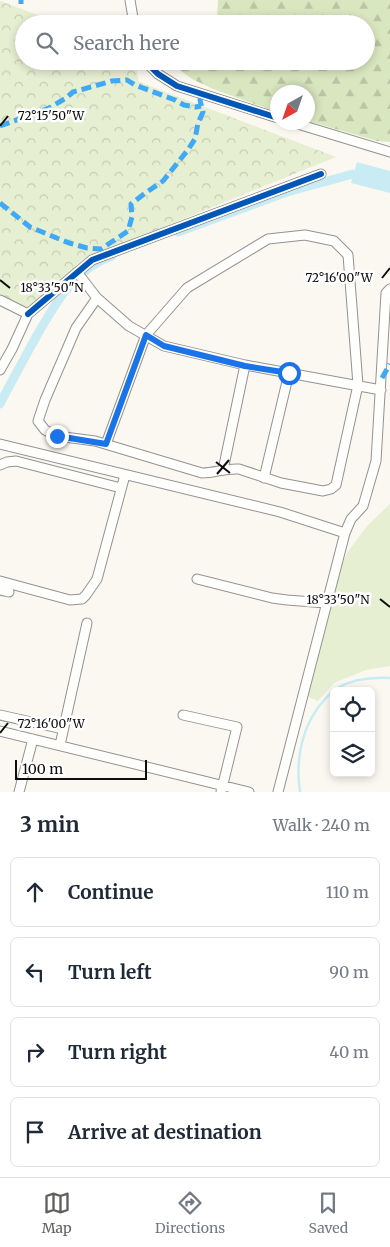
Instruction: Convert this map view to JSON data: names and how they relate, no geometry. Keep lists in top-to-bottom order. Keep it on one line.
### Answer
{"scale_bar":"100 m","north":"bottom left","page":{"search":"Search here","scale":"100 m","heading":["3 min","Walk · 240 m"],"list":[["Continue","110 m"],["Turn left","90 m"],["Turn right","40 m"],"Arrive at destination"],"nav":["Map","Directions","Saved"]},"coordinates":["72°15'50\"W","72°16'00\"W","18°33'50\"N"]}
